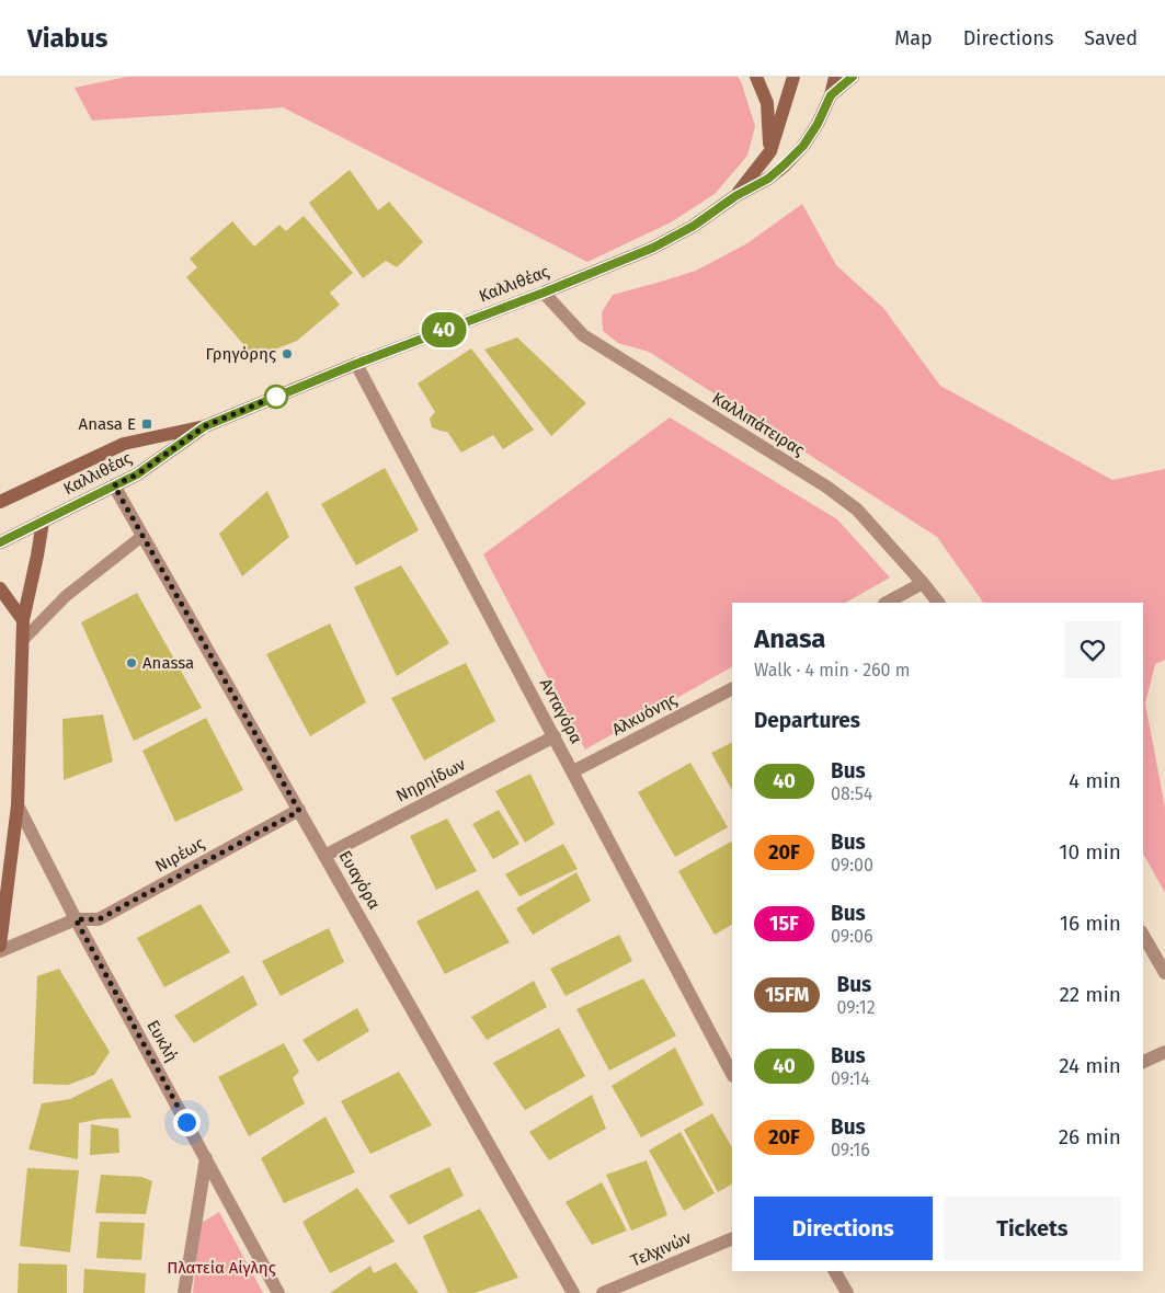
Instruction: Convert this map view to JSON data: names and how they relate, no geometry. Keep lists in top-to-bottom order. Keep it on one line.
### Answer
{"streets":{"main road":["Καλλιθέας"],"street":["Καλλιπάτειρας","Ανταγόρα","Αλκυόνης","Νηρηίδων","Νιρέως","Ευαγόρα","Ευκλή","Τελχινών"]},"crossings":[["Καλλιθέας","Καλλιπάτειρας"],["Καλλιθέας","Ανταγόρα"],["Καλλιθέας","Ευαγόρα"],["Ανταγόρα","Αλκυόνης"],["Ανταγόρα","Νηρηίδων"],["Νηρηίδων","Ευαγόρα"],["Νιρέως","Ευαγόρα"],["Νιρέως","Ευκλή"]],"parks":["Πλατεία Αίγλης"],"places":{"other":["Γρηγόρης","Anassa"],"transit":["Anasa E"]},"lines":["bus line 40"],"page":{"header":"Viabus","nav":["Map","Directions","Saved"],"on_map":"40","heading":[["Anasa","Walk · 4 min · 260 m"],"Departures"],"list":[{"mark":"40","name":"Bus","note":"08:54","value":"4 min"},{"mark":"20F","name":"Bus","note":"09:00","value":"10 min"},{"mark":"15F","name":"Bus","note":"09:06","value":"16 min"},{"mark":"15FM","name":"Bus","note":"09:12","value":"22 min"},{"mark":"40","name":"Bus","note":"09:14","value":"24 min"},{"mark":"20F","name":"Bus","note":"09:16","value":"26 min"}],"buttons":["Directions","Tickets"]}}
